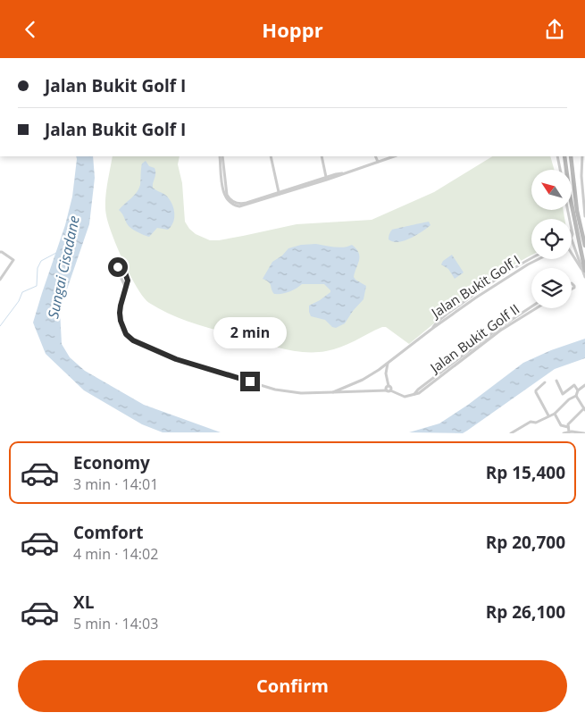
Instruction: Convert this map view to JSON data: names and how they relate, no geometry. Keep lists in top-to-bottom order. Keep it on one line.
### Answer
{"streets":{"street":["Jalan Bukit Golf I","Jalan Bukit Golf II"]},"water":["Sungai Cisadane"],"north":"top left","page":{"header":"Hoppr","banner":["Jalan Bukit Golf I","Jalan Bukit Golf I"],"bubble":"2 min","list":[{"name":"Economy","note":"3 min · 14:01","value":"Rp 15,400"},{"name":"Comfort","note":"4 min · 14:02","value":"Rp 20,700"},{"name":"XL","note":"5 min · 14:03","value":"Rp 26,100"}],"buttons":"Confirm"}}
